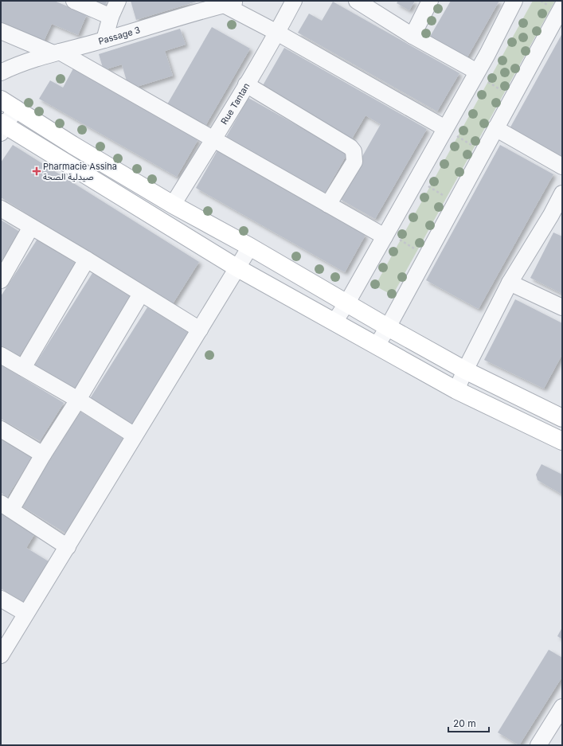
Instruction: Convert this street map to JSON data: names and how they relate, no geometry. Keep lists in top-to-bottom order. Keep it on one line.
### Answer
{"streets":{"street":["Passage 3","Rue Tantan"]},"places":{"health":["Pharmacie Assiha صيدلية الصحة"]},"scale_bar":"20 m"}
